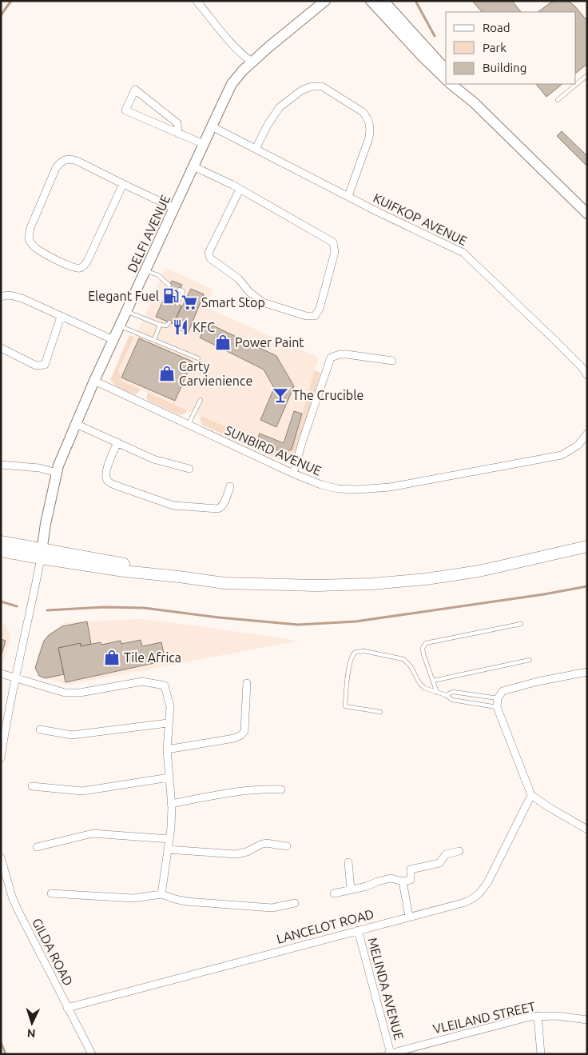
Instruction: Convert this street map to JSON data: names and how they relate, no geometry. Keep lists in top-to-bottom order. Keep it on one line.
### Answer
{"streets":{"street":["KUIFKOP AVENUE","DELFI AVENUE","SUNBIRD AVENUE","LANCELOT ROAD","GILDA ROAD","MELINDA AVENUE","VLEILAND STREET"]},"crossings":[["KUIFKOP AVENUE","DELFI AVENUE"],["DELFI AVENUE","SUNBIRD AVENUE"],["LANCELOT ROAD","GILDA ROAD"],["LANCELOT ROAD","MELINDA AVENUE"],["MELINDA AVENUE","VLEILAND STREET"]],"places":{"fuel station":["Elegant Fuel"],"supermarket":["Smart Stop"],"restaurant":["KFC"],"shop":["Power Paint","Carty Carvienience","Tile Africa"],"bar":["The Crucible"]},"legend":["Road","Park","Building"],"north":"bottom"}
